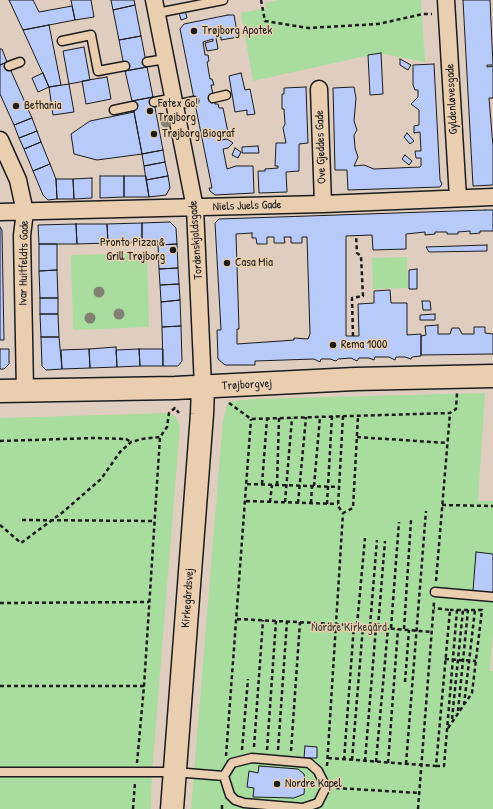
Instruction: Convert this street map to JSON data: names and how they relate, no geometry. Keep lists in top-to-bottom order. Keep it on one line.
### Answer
{"streets":{"street":["Gyldenløvesgade","Ove Gjeddes Gade","Niels Juels Gade","Tordenskjoldsgade","Ivar Huitfeldts Gade","Trøjborgvej","Kirkegårdsvej"]},"crossings":[["Gyldenløvesgade","Niels Juels Gade"],["Ove Gjeddes Gade","Niels Juels Gade"],["Niels Juels Gade","Tordenskjoldsgade"],["Niels Juels Gade","Ivar Huitfeldts Gade"],["Tordenskjoldsgade","Trøjborgvej"],["Tordenskjoldsgade","Kirkegårdsvej"],["Ivar Huitfeldts Gade","Trøjborgvej"],["Trøjborgvej","Kirkegårdsvej"]],"parks":["Nordre Kirkegård"],"places":["Trøjborg Apotek","Bethania","Føtex Go! Trøjborg","Trøjborg Biograf","Pronto Pizza & Grill Trøjborg","Casa Mia","Rema 1000","Nordre Kapel"]}
